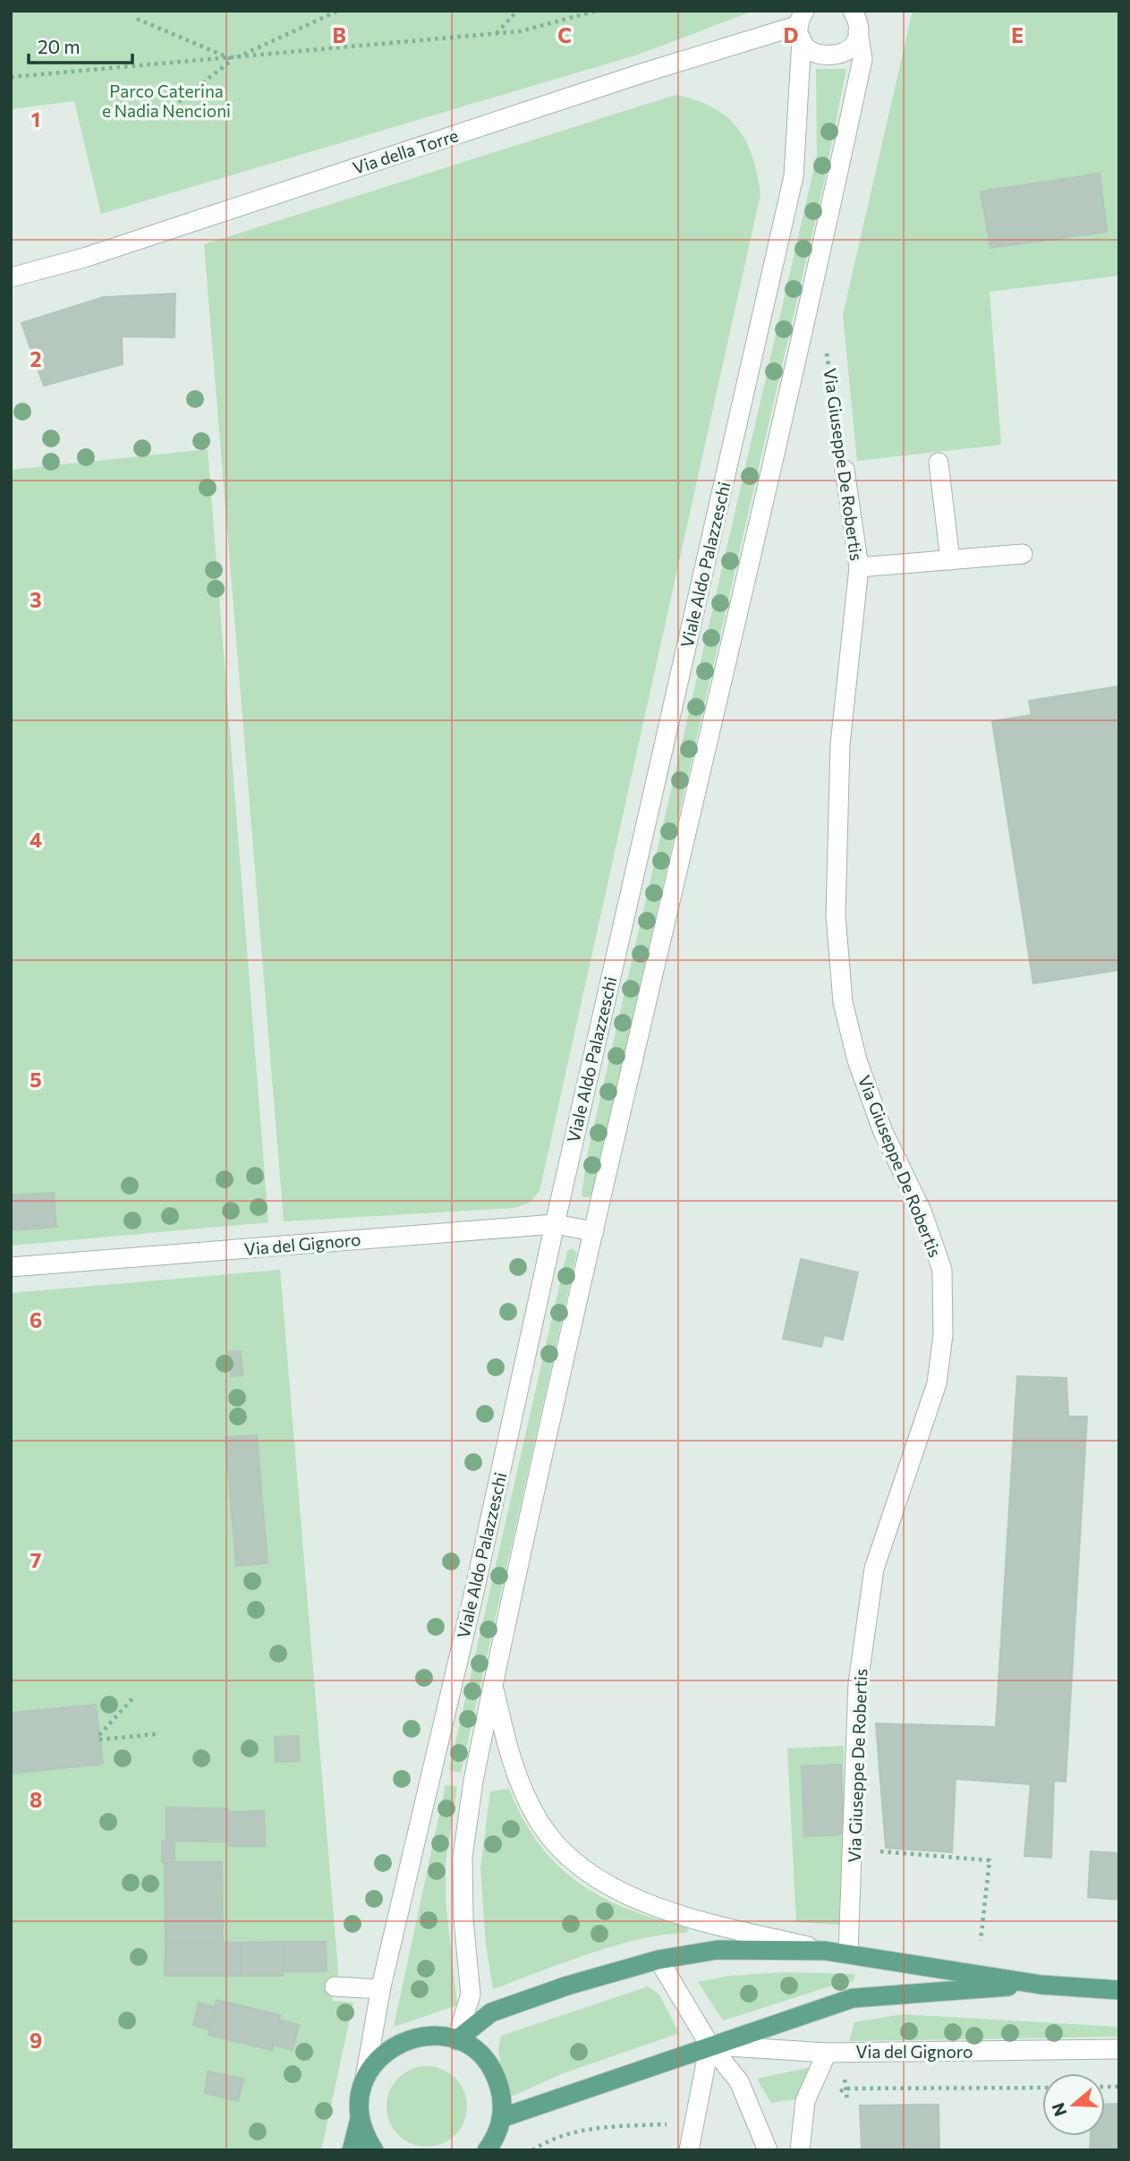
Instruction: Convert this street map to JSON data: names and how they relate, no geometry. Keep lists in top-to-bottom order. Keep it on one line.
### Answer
{"streets":{"street":["Via della Torre","Via Giuseppe De Robertis","Viale Aldo Palazzeschi","Via del Gignoro"]},"crossings":[["Via della Torre","Viale Aldo Palazzeschi"],["Viale Aldo Palazzeschi","Via del Gignoro"]],"parks":["Parco Caterina e Nadia Nencioni"],"scale_bar":"20 m","north":"left","grid":{"columns":["B","C","D","E"],"rows":["1","2","3","4","5","6","7","8","9"]}}
